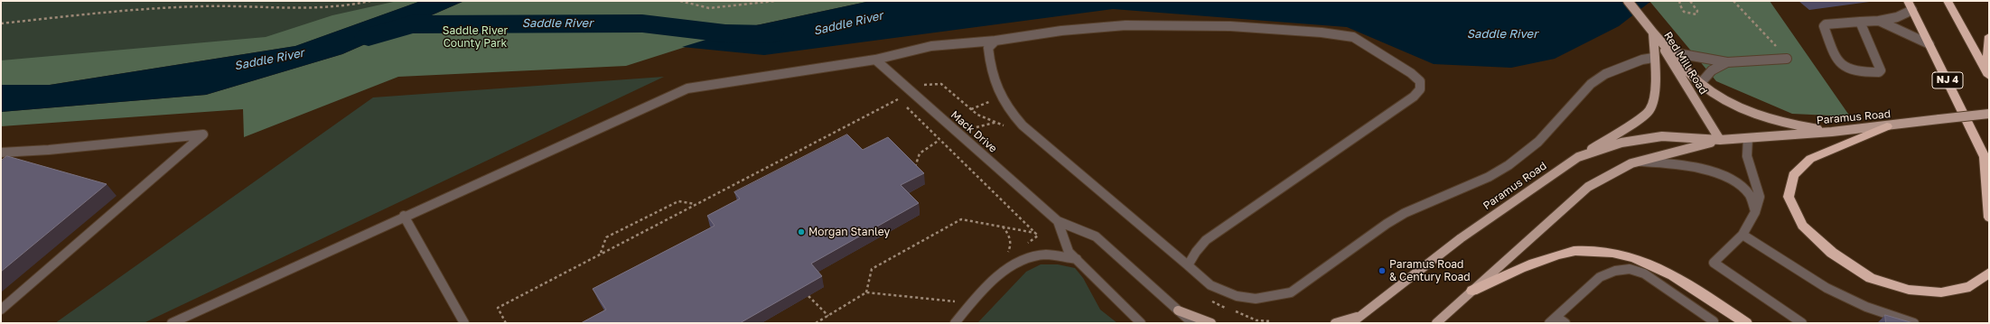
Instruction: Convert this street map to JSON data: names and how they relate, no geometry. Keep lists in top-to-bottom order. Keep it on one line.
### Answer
{"streets":{"highway":["NJ 4"],"main road":["Red Mill Road","Paramus Road"],"lane":["Mack Drive"]},"crossings":[["Red Mill Road","Paramus Road"]],"water":["Saddle River"],"parks":["Saddle River County Park"],"places":["Morgan Stanley","Paramus Road & Century Road"]}
